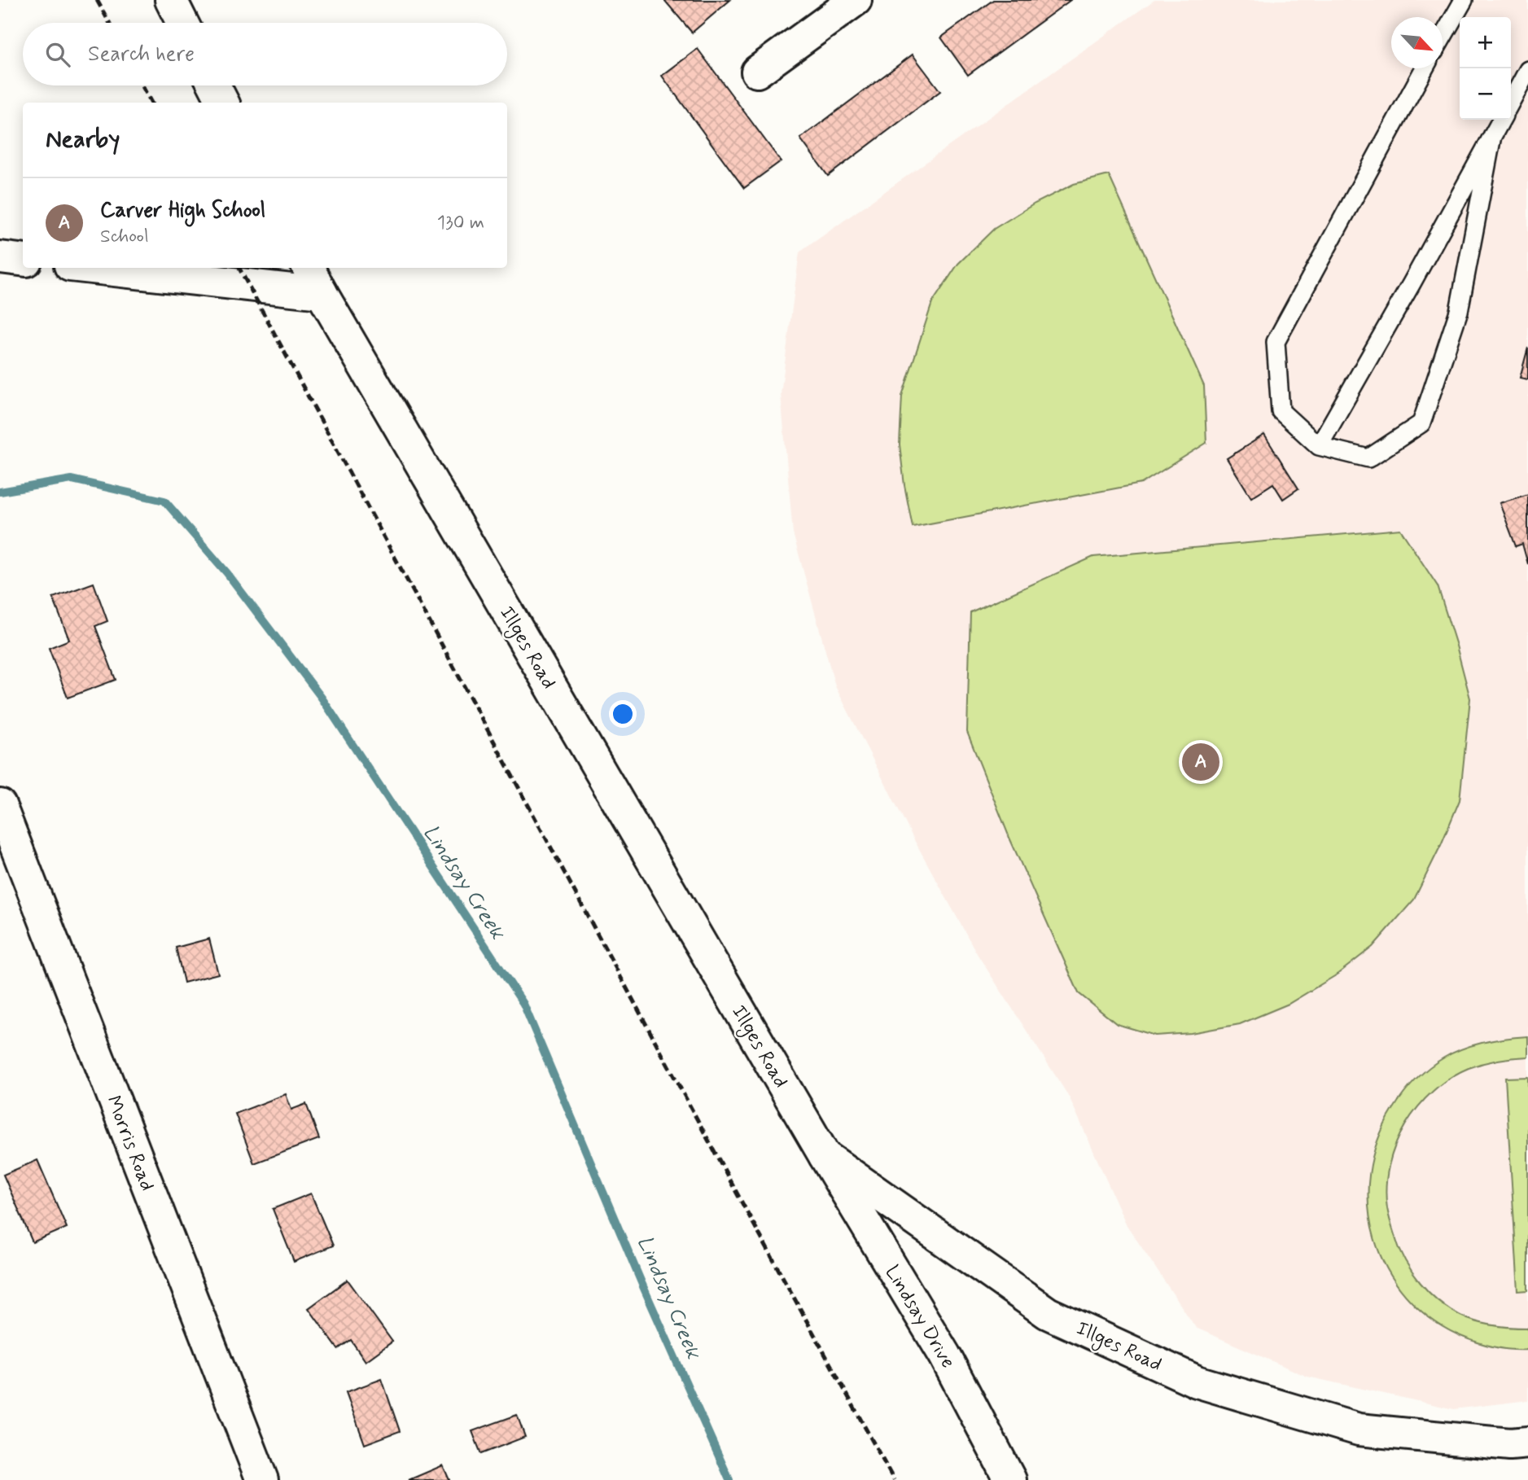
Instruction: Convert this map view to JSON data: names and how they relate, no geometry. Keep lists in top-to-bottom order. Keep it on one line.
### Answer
{"streets":{"street":["Illges Road","Morris Road","Lindsay Drive"]},"crossings":[["Illges Road","Lindsay Drive"]],"water":["Lindsay Creek"],"north":"bottom right","page":{"map_buttons":["+","−"],"search":"Search here","heading":"Nearby","list":[{"mark":"A","name":"Carver High School","note":"School","value":"130 m"}],"pins":"A"}}
